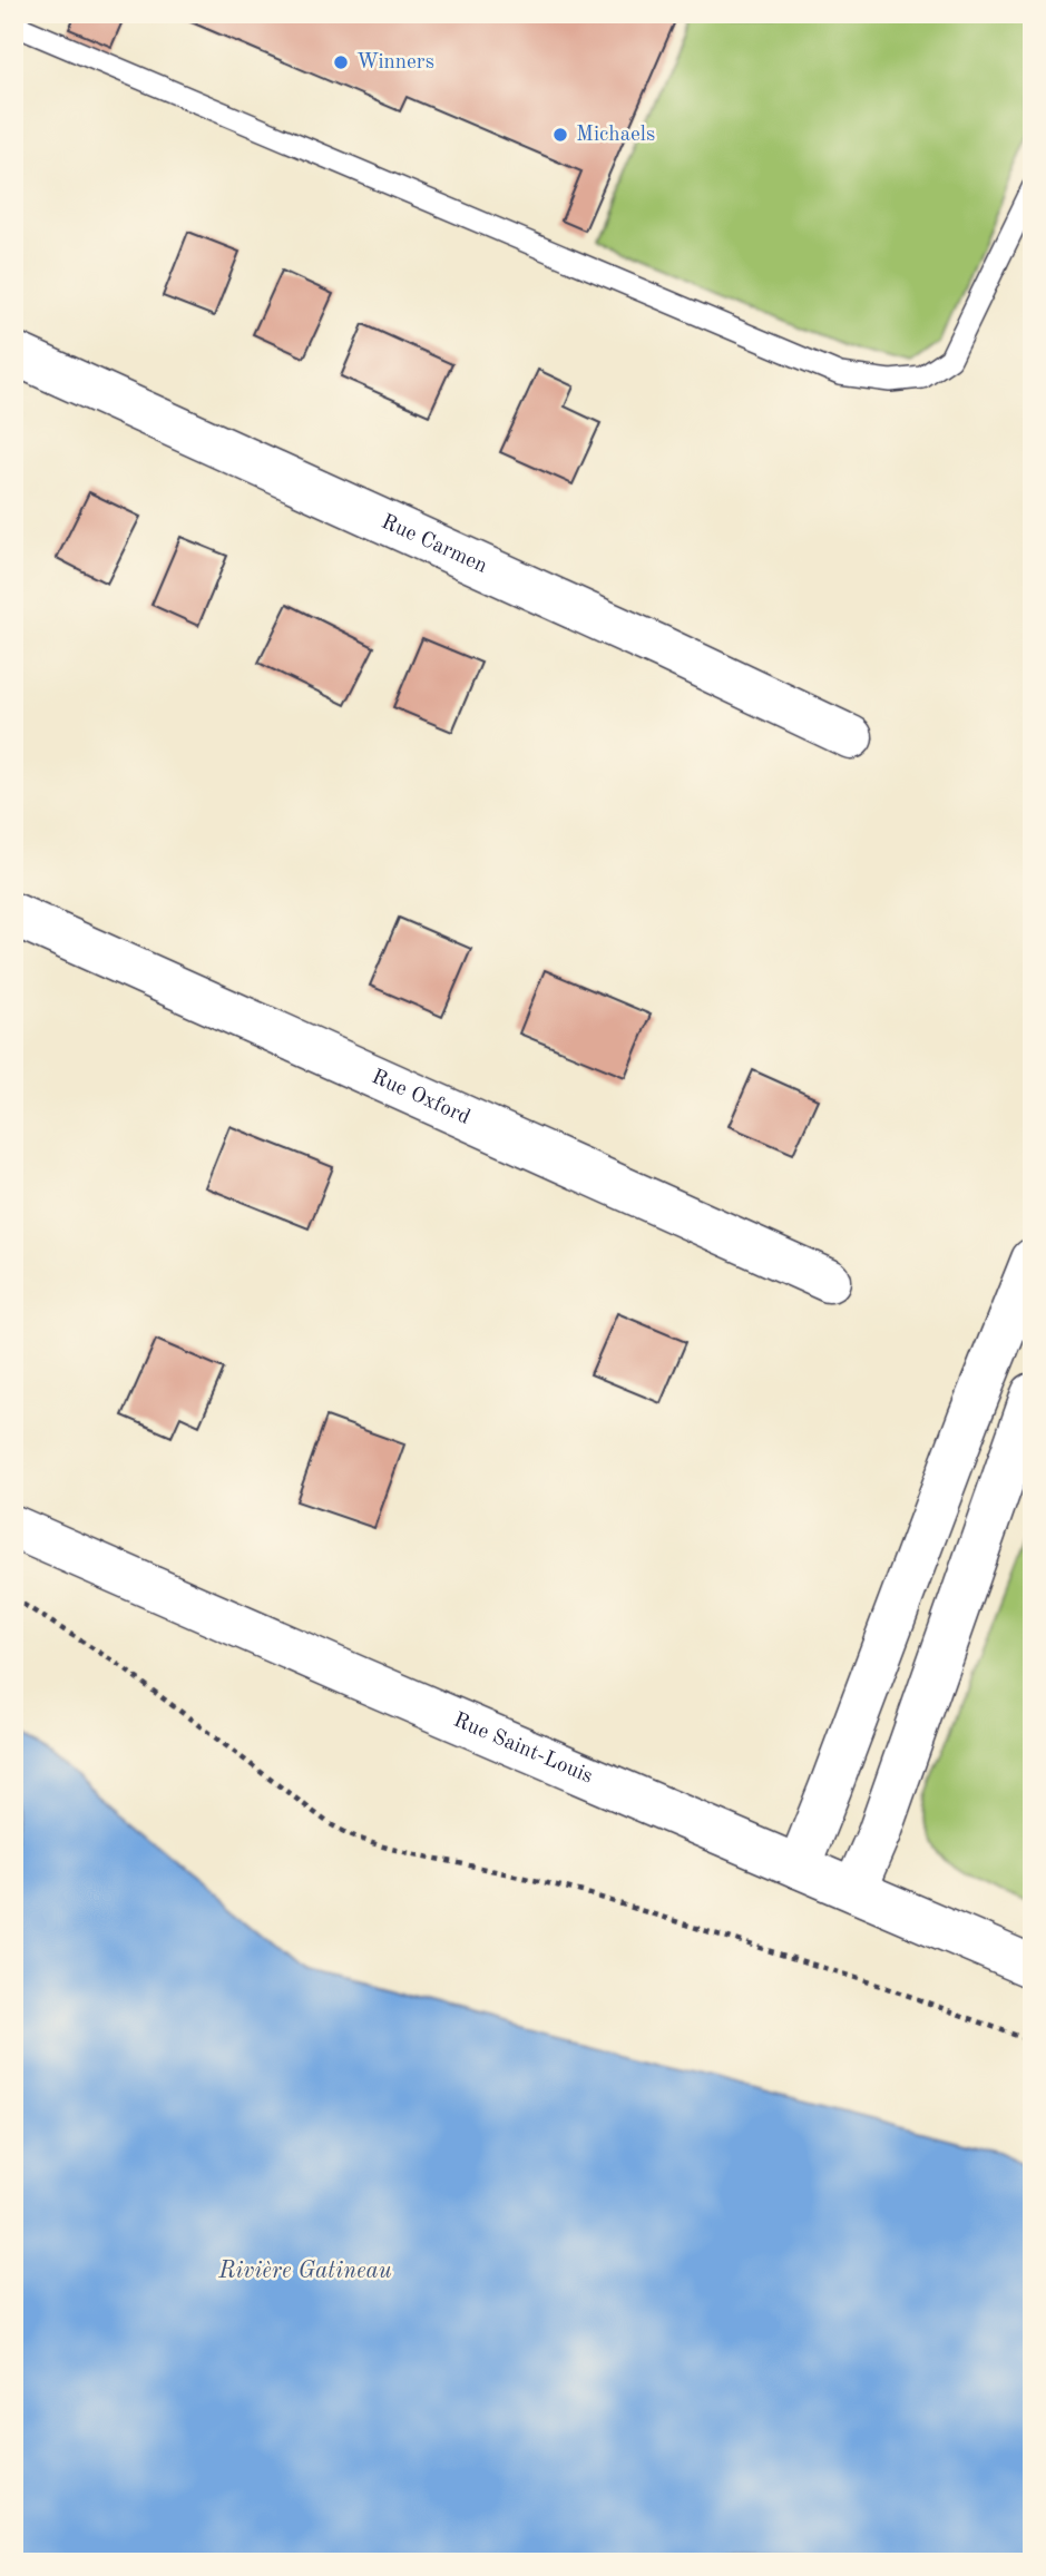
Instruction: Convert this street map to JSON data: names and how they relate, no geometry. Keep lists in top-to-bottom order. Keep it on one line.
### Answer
{"streets":{"main road":["Rue Carmen","Rue Oxford","Rue Saint-Louis"]},"water":["Rivière Gatineau"],"places":["Winners","Michaels"]}
